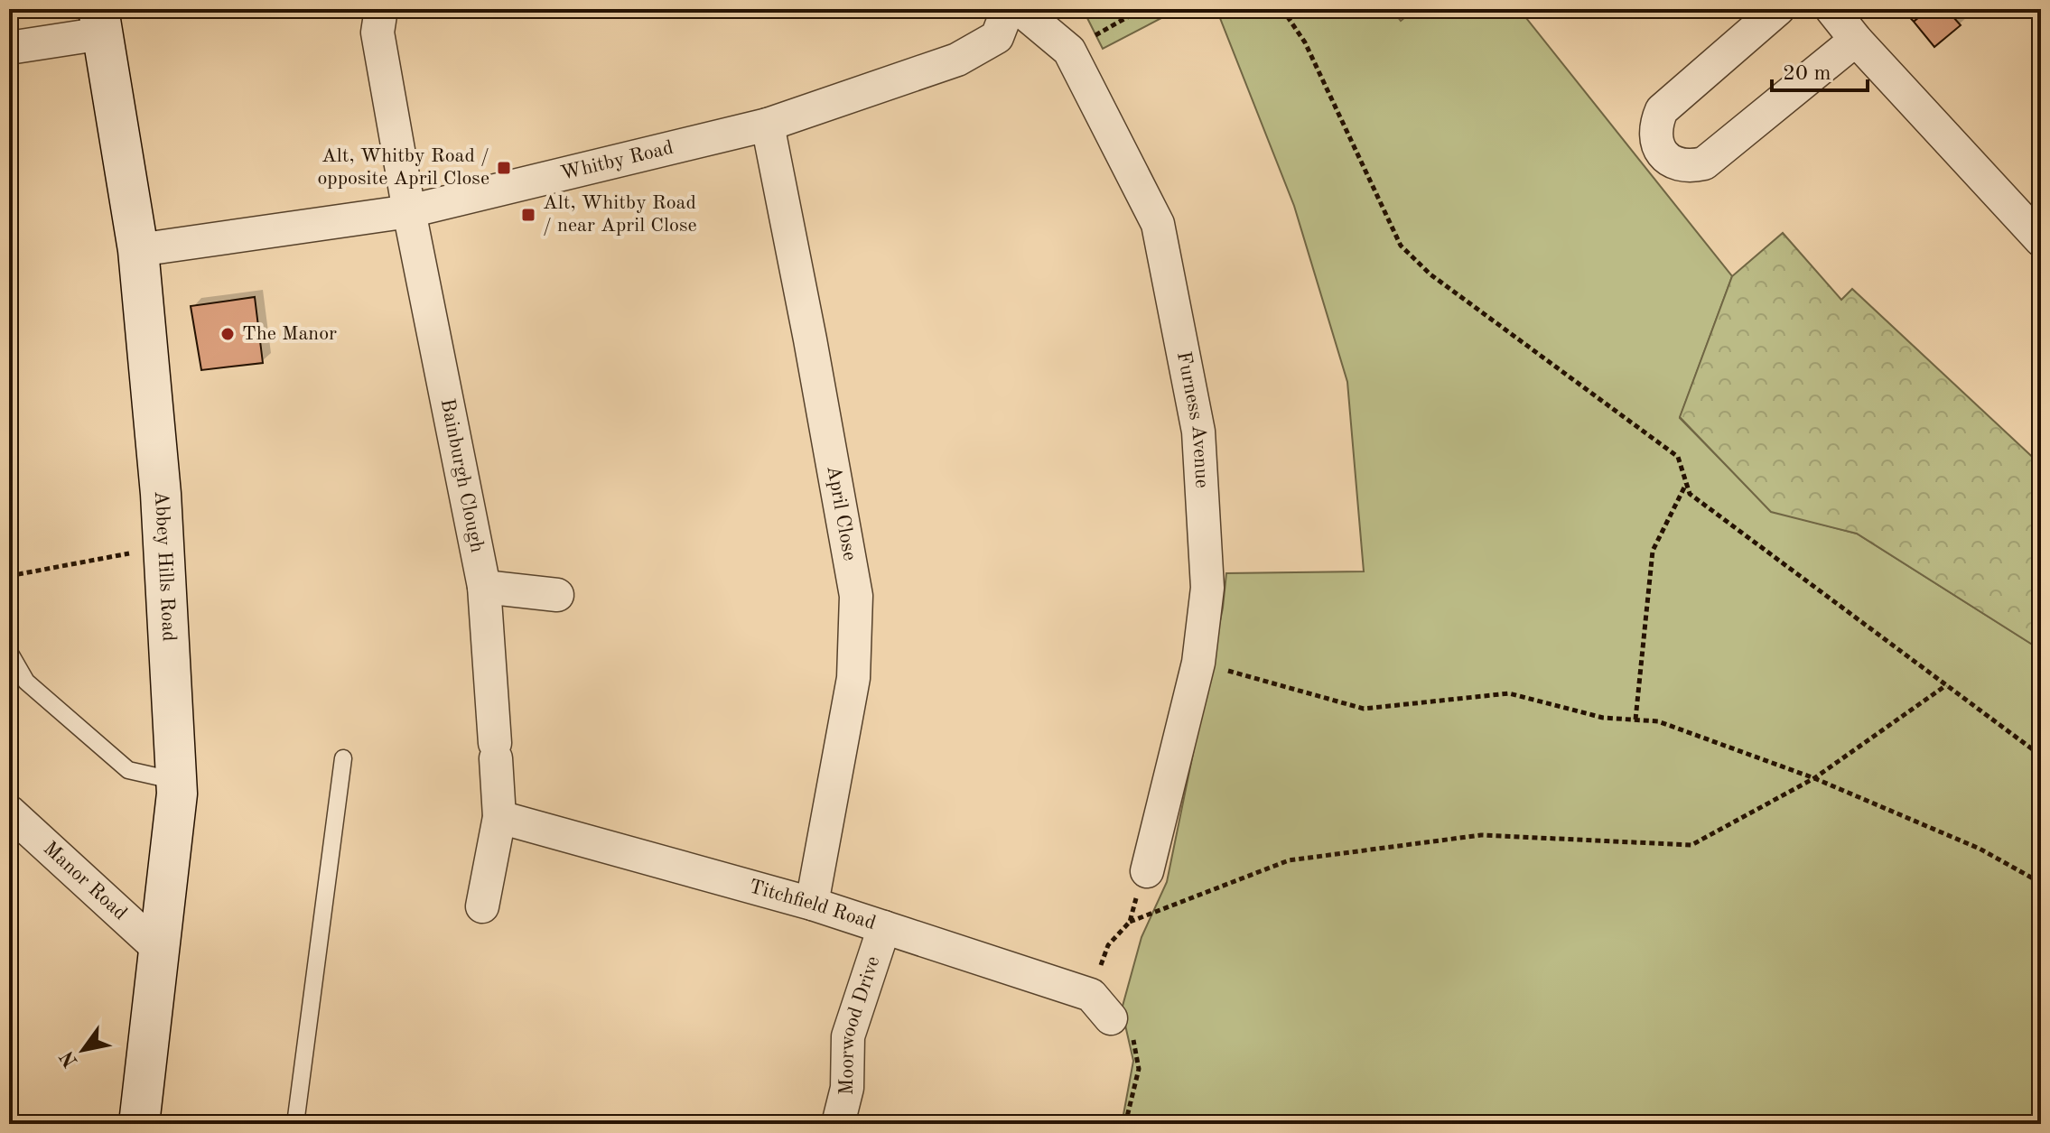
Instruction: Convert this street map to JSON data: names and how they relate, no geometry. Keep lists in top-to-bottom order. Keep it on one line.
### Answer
{"streets":{"main road":["Abbey Hills Road"],"street":["Whitby Road","Furness Avenue","Bainburgh Clough","April Close","Manor Road","Titchfield Road","Moorwood Drive"]},"crossings":[["Whitby Road","Bainburgh Clough"],["Whitby Road","April Close"],["Whitby Road","Abbey Hills Road"],["Bainburgh Clough","Titchfield Road"],["April Close","Titchfield Road"],["Abbey Hills Road","Manor Road"],["Titchfield Road","Moorwood Drive"]],"places":{"transit":["Alt, Whitby Road / opposite April Close","Alt, Whitby Road / near April Close"],"other":["The Manor"]},"scale_bar":"20 m","north":"bottom left"}
